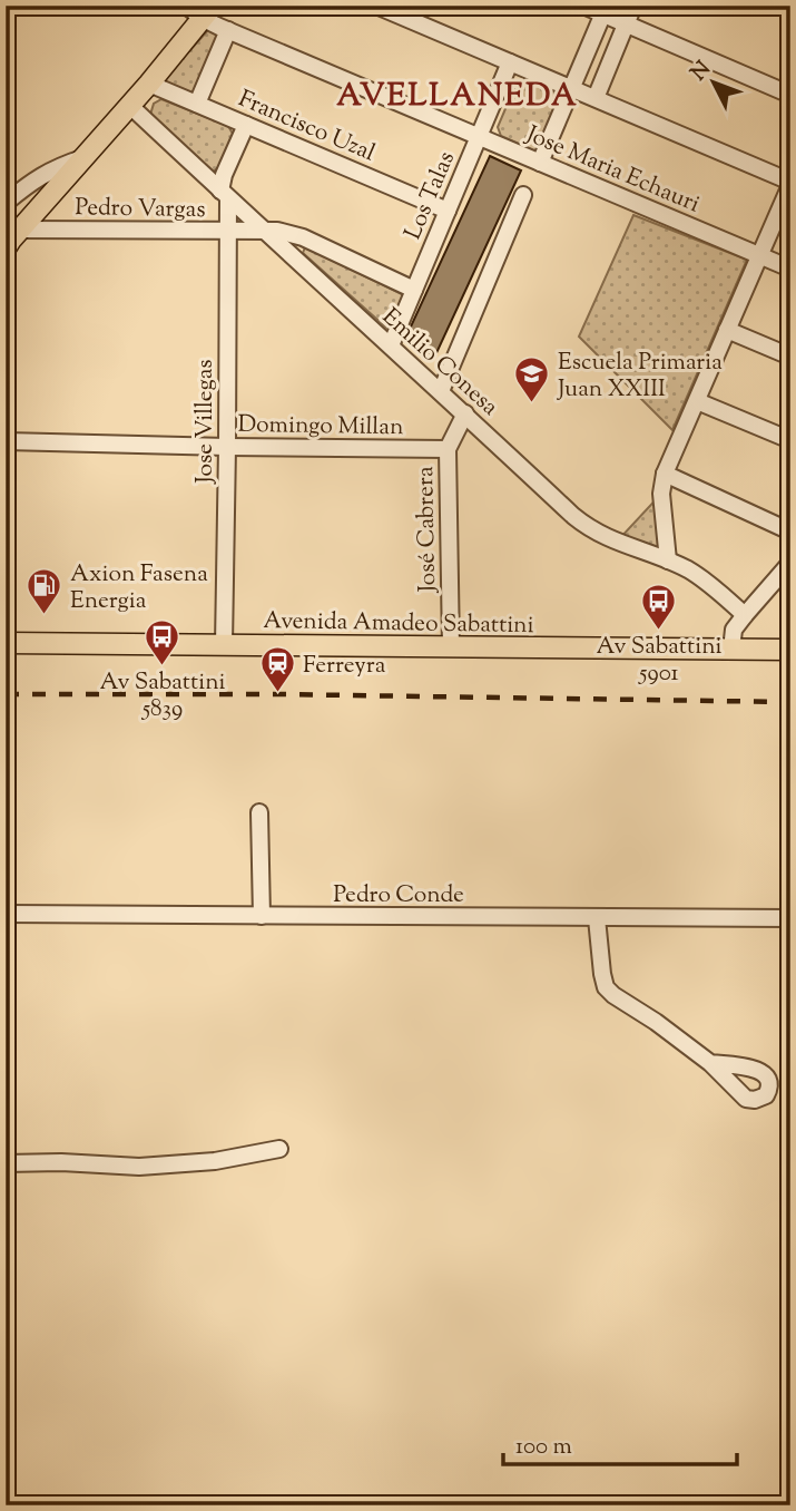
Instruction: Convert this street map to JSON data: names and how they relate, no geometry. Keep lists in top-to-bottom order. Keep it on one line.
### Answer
{"streets":{"main road":["Avenida Amadeo Sabattini"],"street":["Francisco Uzal","Jose Maria Echauri","Los Talas","Pedro Vargas","Emilio Conesa","Jose Villegas","Domingo Millan","José Cabrera","Pedro Conde"]},"crossings":[["Francisco Uzal","Los Talas"],["Francisco Uzal","Jose Villegas"],["Jose Maria Echauri","Los Talas"],["Los Talas","Pedro Vargas"],["Los Talas","Emilio Conesa"],["Pedro Vargas","Emilio Conesa"],["Pedro Vargas","Jose Villegas"],["Emilio Conesa","Jose Villegas"],["Emilio Conesa","José Cabrera"],["Jose Villegas","Domingo Millan"],["Jose Villegas","Avenida Amadeo Sabattini"],["Domingo Millan","José Cabrera"],["José Cabrera","Avenida Amadeo Sabattini"]],"districts":["AVELLANEDA"],"places":{"school or university":["Escuela Primaria Juan XXIII"],"fuel station":["Axion Fasena Energia"],"bus stop":["Av Sabattini 5901","Av Sabattini 5839"],"station":["Ferreyra"]},"scale_bar":"100 m","north":"top left"}
